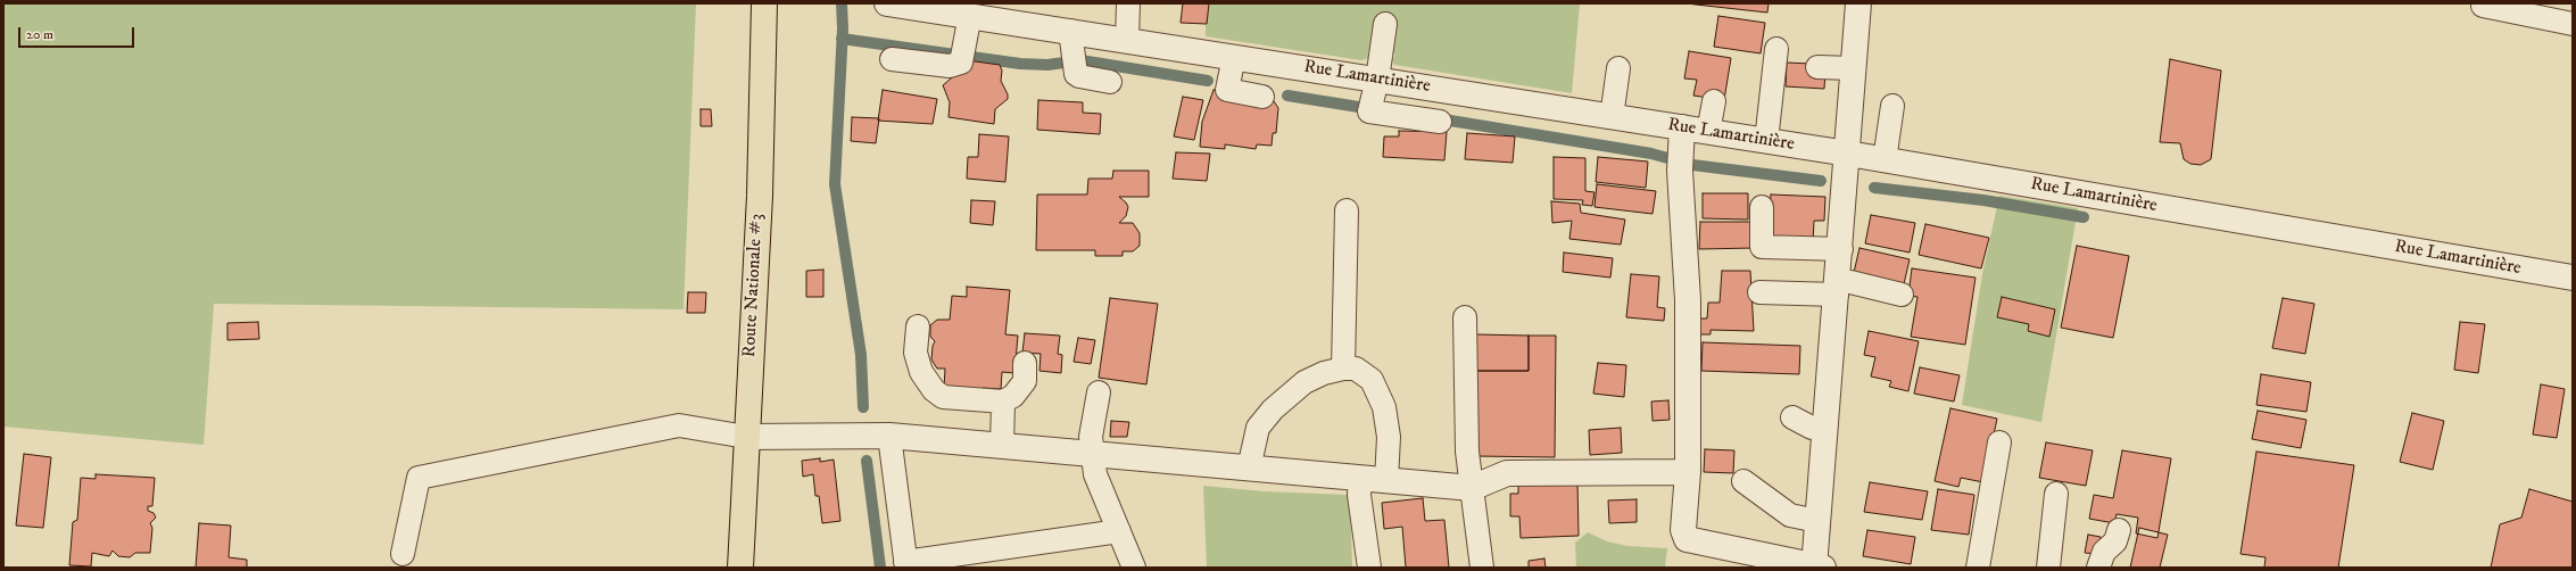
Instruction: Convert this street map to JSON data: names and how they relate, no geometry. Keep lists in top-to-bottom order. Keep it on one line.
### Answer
{"streets":{"main road":["Route Nationale #3"],"street":["Rue Lamartinière"]},"scale_bar":"20 m"}
